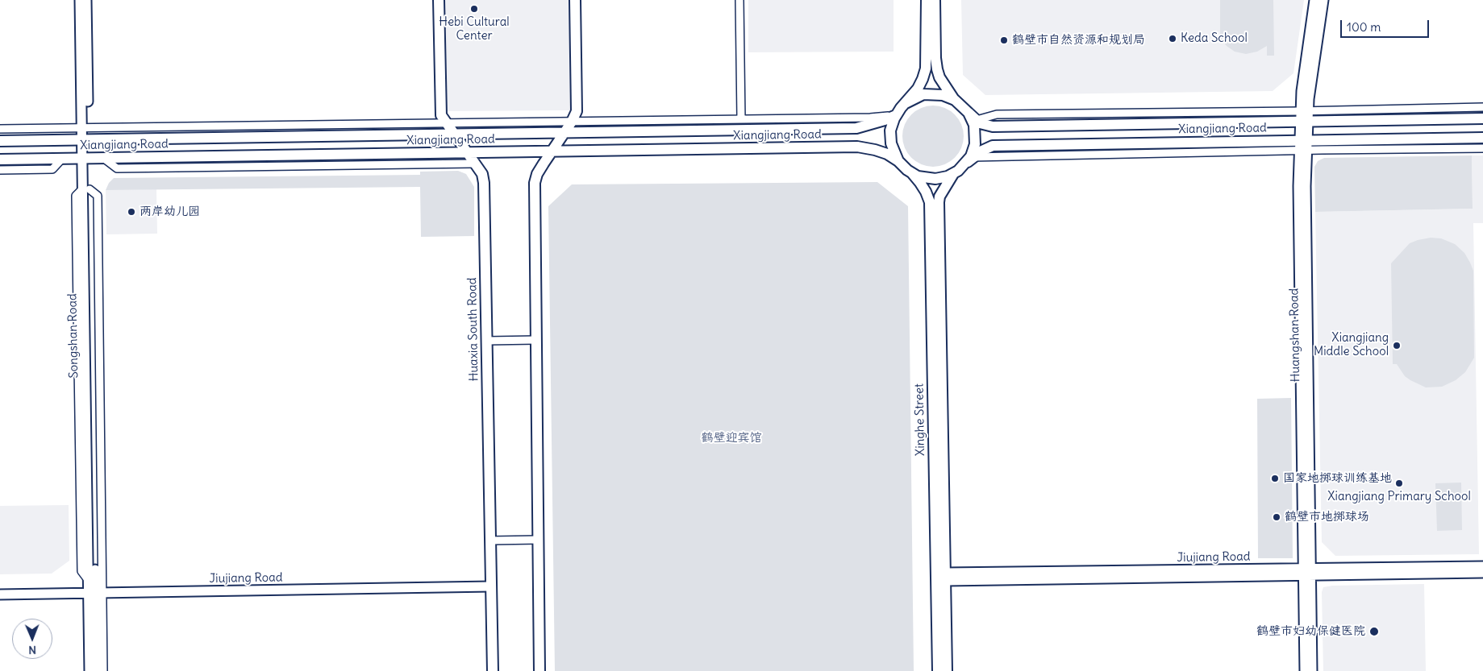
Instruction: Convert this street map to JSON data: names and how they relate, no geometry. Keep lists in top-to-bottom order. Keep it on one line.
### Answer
{"streets":{"main road":["Xiangjiang Road","Huaxia South Road","Xinghe Street"],"street":["Huangshan Road","Songshan Road","Jiujiang Road"]},"crossings":[["Xiangjiang Road","Huaxia South Road"],["Xiangjiang Road","Huangshan Road"],["Xiangjiang Road","Songshan Road"],["Xiangjiang Road","Xinghe Street"],["Huaxia South Road","Jiujiang Road"],["Huangshan Road","Jiujiang Road"],["Songshan Road","Jiujiang Road"],["Xinghe Street","Jiujiang Road"]],"parks":["鹤壁迎宾馆"],"places":["Hebi Cultural Center","Keda School","鹤壁市自然资源和规划局","两岸幼儿园","Xiangjiang Middle School","国家地掷球训练基地","Xiangjiang Primary School","鹤壁市地掷球场","鹤壁市妇幼保健医院"],"scale_bar":"100 m","north":"bottom"}
